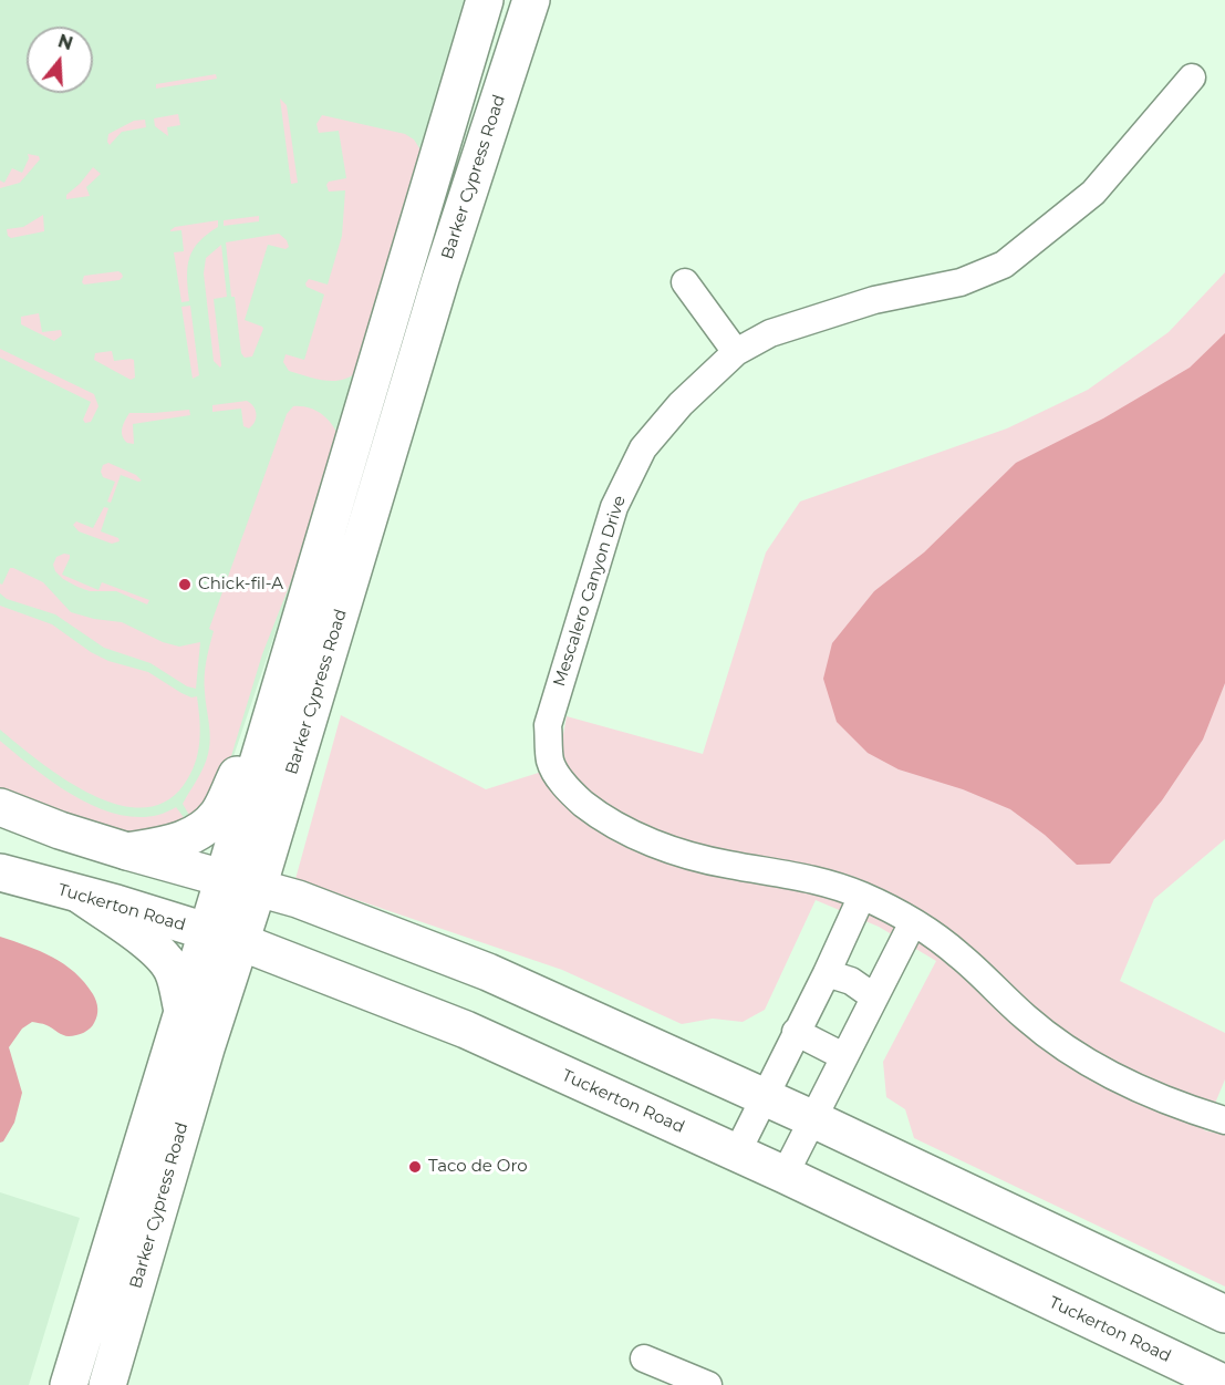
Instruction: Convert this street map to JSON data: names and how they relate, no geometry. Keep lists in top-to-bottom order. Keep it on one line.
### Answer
{"streets":{"main road":["Barker Cypress Road","Tuckerton Road"],"street":["Mescalero Canyon Drive"]},"crossings":[["Barker Cypress Road","Tuckerton Road"]],"places":["Chick-fil-A","Taco de Oro"],"north":"top"}
